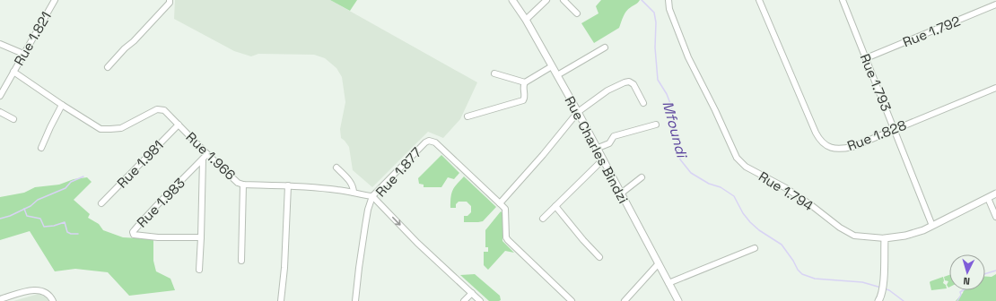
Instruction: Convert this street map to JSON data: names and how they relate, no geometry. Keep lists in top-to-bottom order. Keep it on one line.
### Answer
{"streets":{"street":["Rue 1.792","Rue 1.821","Rue 1.793","Rue 1.828","Rue Charles Bindzi","Rue 1.966","Rue 1.981","Rue 1.877","Rue 1.794","Rue 1.983"]},"crossings":[["Rue 1.792","Rue 1.793"],["Rue 1.821","Rue 1.966"],["Rue 1.793","Rue 1.828"],["Rue 1.793","Rue 1.794"],["Rue 1.966","Rue 1.981"],["Rue 1.966","Rue 1.877"],["Rue 1.966","Rue 1.983"]],"one_way":["Rue 1.877"],"water":["Mfoundi"],"north":"bottom"}
